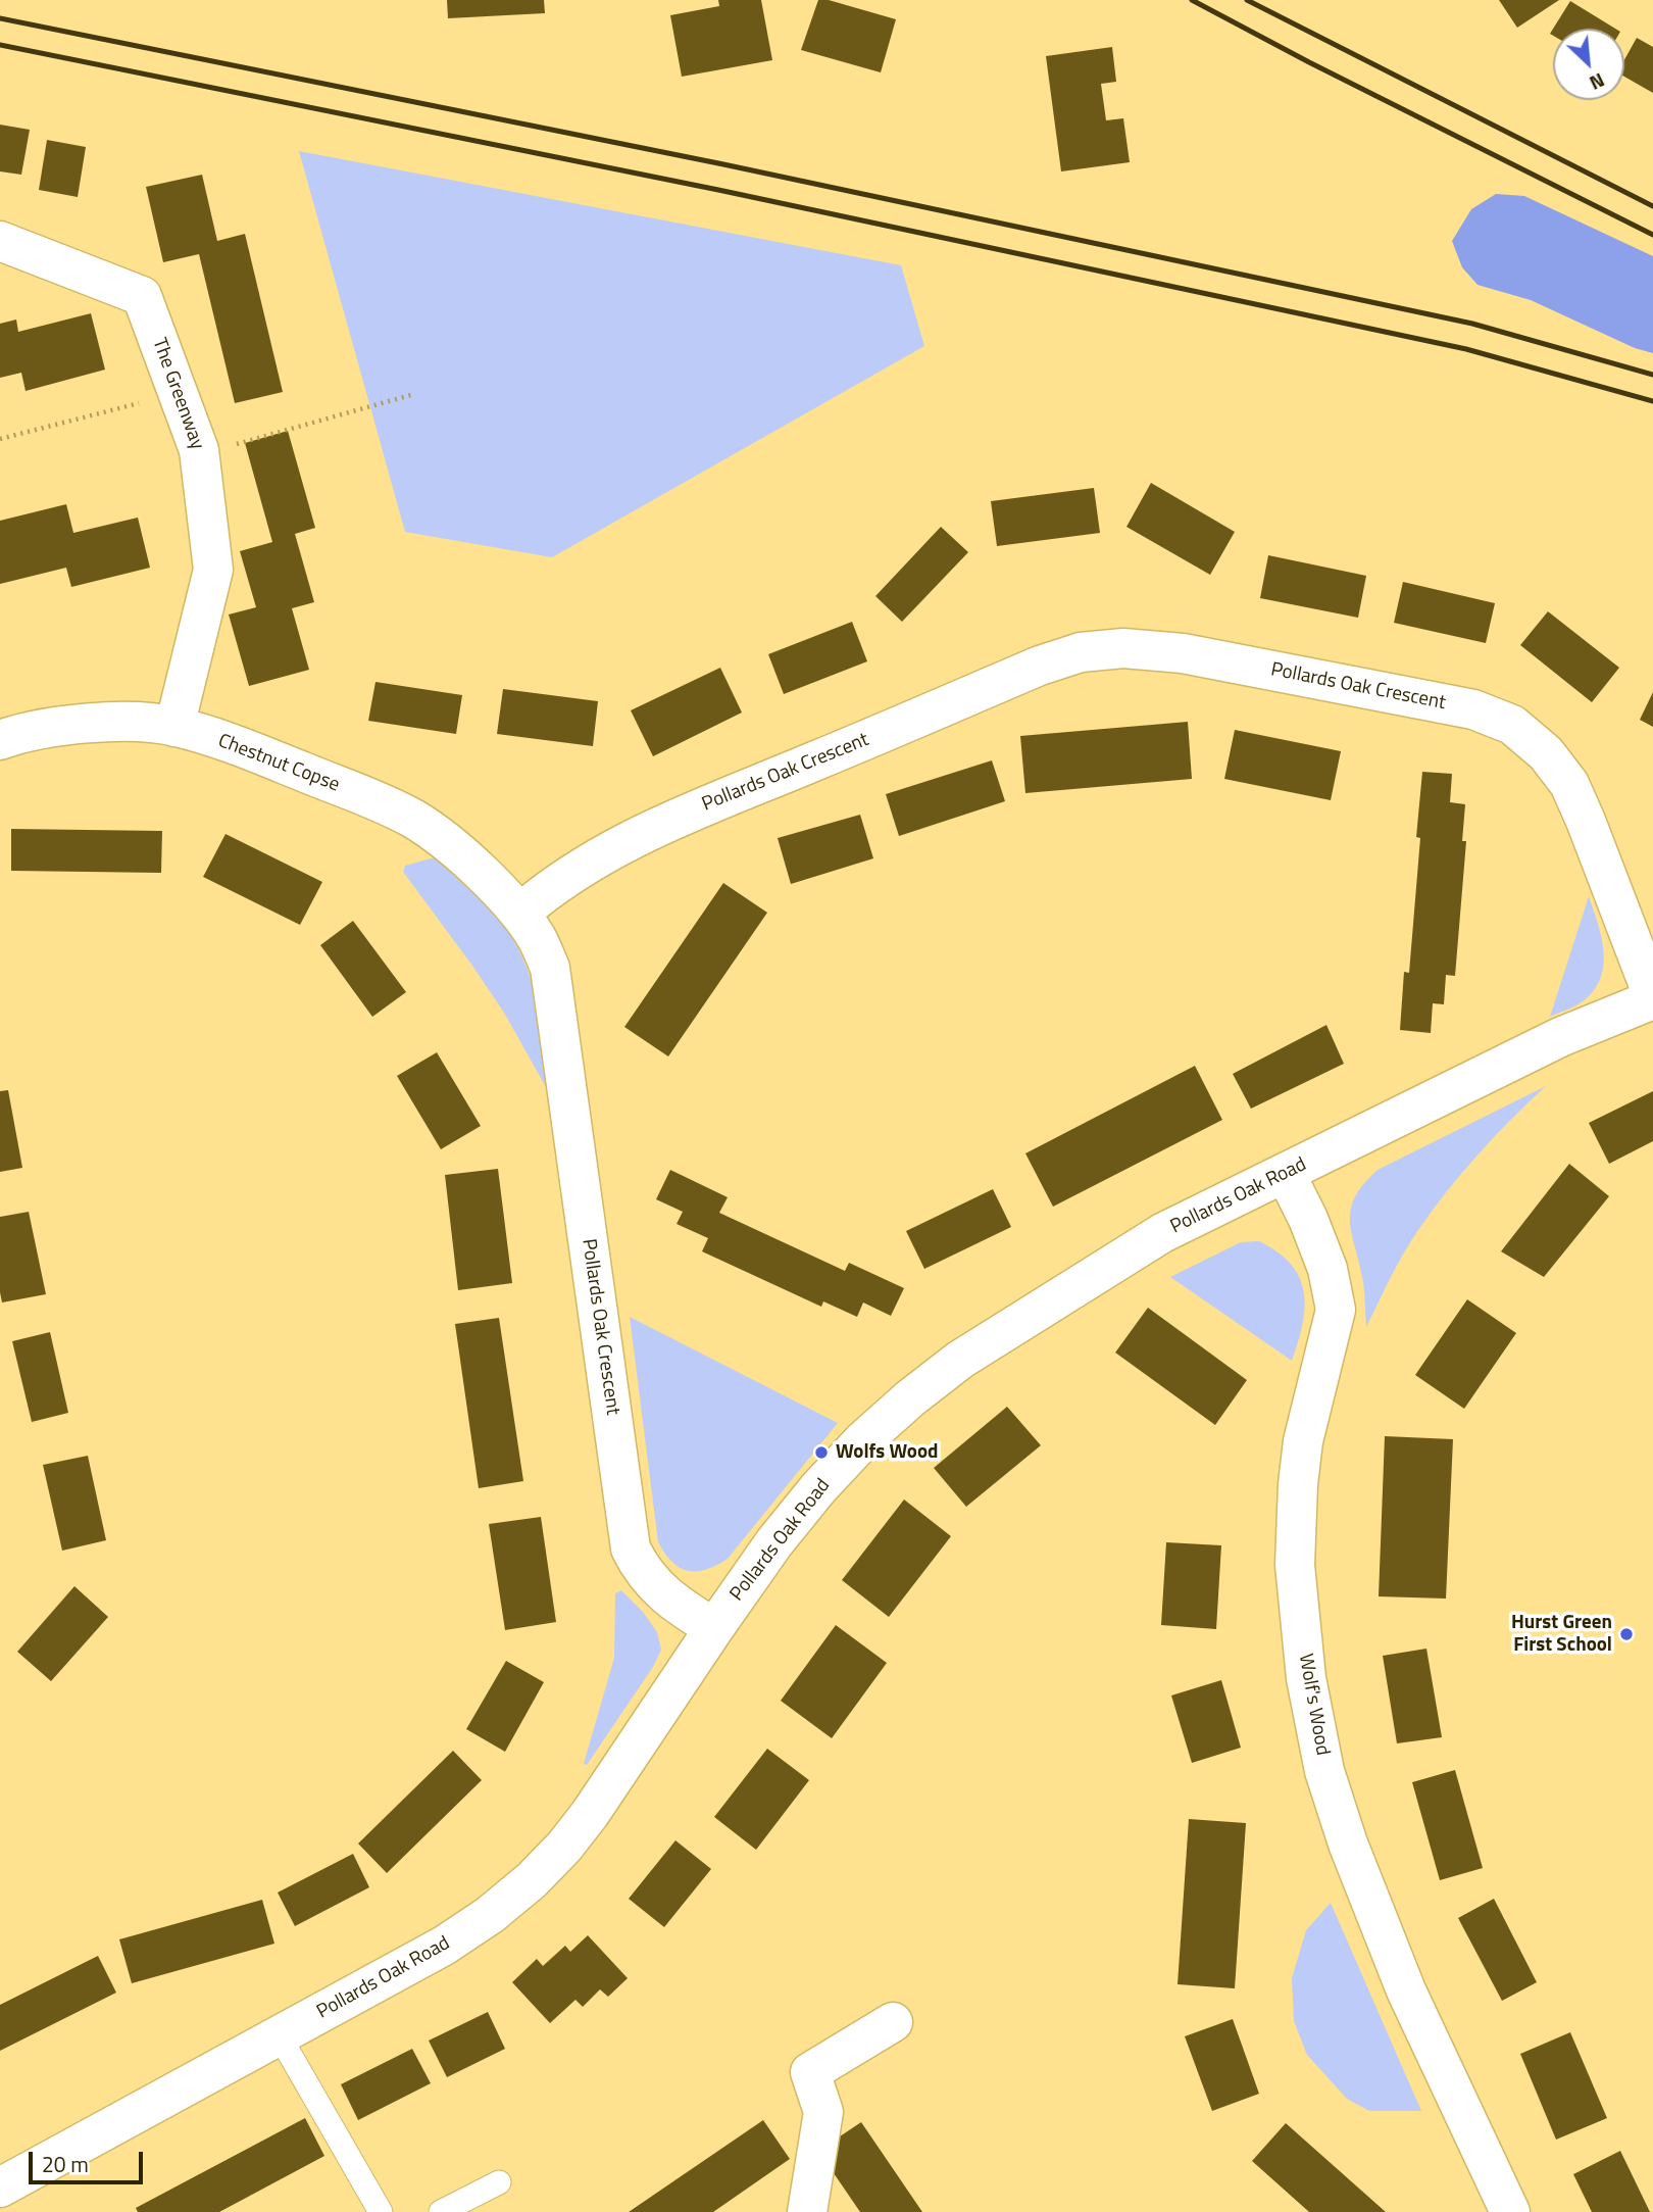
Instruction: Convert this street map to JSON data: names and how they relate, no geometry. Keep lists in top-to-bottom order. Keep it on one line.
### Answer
{"streets":{"street":["The Greenway","Pollards Oak Crescent","Chestnut Copse","Pollards Oak Road","Wolf's Wood"]},"crossings":[["The Greenway","Chestnut Copse"],["Pollards Oak Crescent","Chestnut Copse"],["Pollards Oak Crescent","Pollards Oak Road"],["Pollards Oak Road","Wolf's Wood"]],"places":["Wolfs Wood","Hurst Green First School"],"scale_bar":"20 m","north":"bottom right"}
